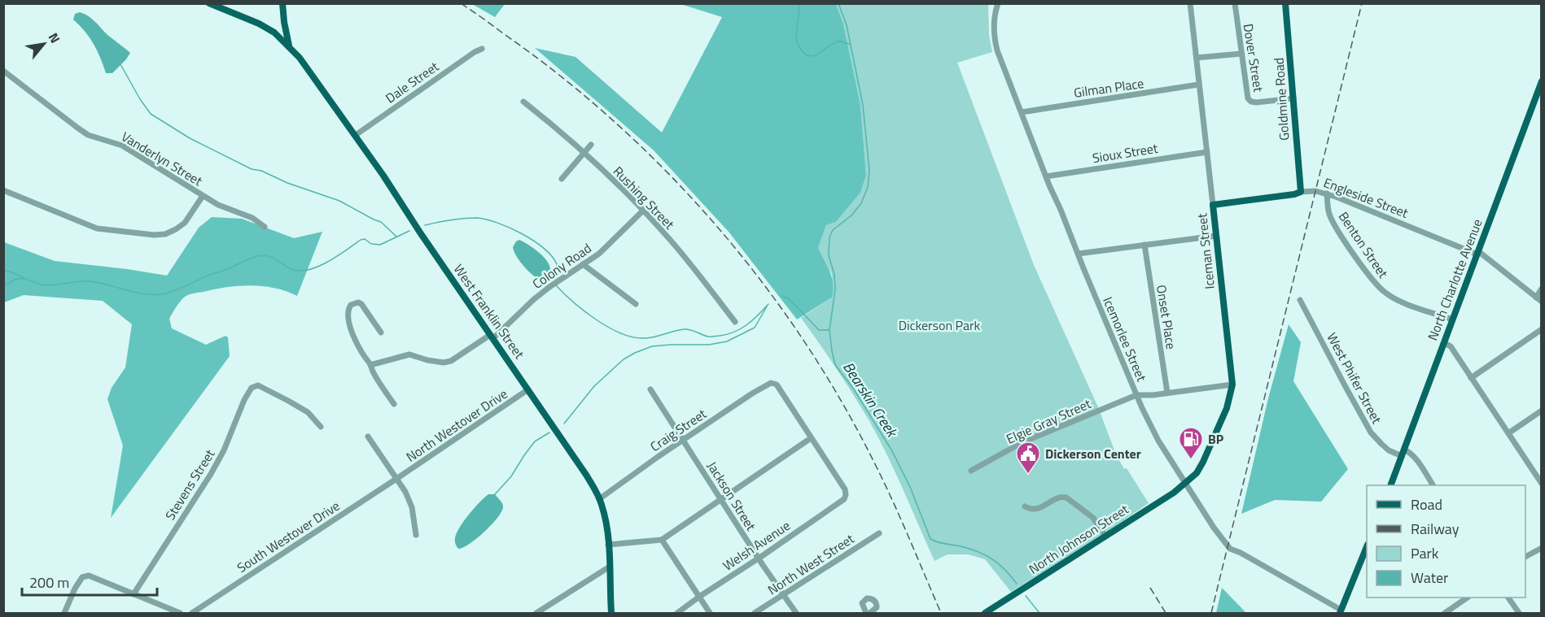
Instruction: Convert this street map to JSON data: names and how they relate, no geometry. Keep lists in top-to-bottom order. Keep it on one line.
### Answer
{"streets":{"main road":["Goldmine Road","Engleside Street","Iceman Street","North Charlotte Avenue","West Franklin Street","North Johnson Street"],"street":["Dover Street","Dale Street","Gilman Place","Sioux Street","Vanderlyn Street","Rushing Street","Benton Street","Colony Road","Onset Place","Icemorlee Street","West Phifer Street","Elgie Gray Street","North Westover Drive","Craig Street","Stevens Street","Jackson Street","South Westover Drive","Welsh Avenue","North West Street"]},"crossings":[["Dover Street","Goldmine Road"],["Dale Street","West Franklin Street"],["Gilman Place","Iceman Street"],["Gilman Place","Icemorlee Street"],["Goldmine Road","Engleside Street"],["Sioux Street","Iceman Street"],["Sioux Street","Icemorlee Street"],["Rushing Street","Colony Road"],["Engleside Street","Benton Street"],["Engleside Street","Iceman Street"],["Engleside Street","North Charlotte Avenue"],["Benton Street","North Charlotte Avenue"],["Iceman Street","Icemorlee Street"],["Iceman Street","Elgie Gray Street"],["Iceman Street","North Johnson Street"],["Colony Road","West Franklin Street"],["North Charlotte Avenue","West Phifer Street"],["West Franklin Street","North Westover Drive"],["West Franklin Street","Craig Street"],["Onset Place","Elgie Gray Street"],["Icemorlee Street","Elgie Gray Street"],["Icemorlee Street","North Johnson Street"],["North Westover Drive","South Westover Drive"],["Craig Street","Jackson Street"],["Craig Street","Welsh Avenue"],["Jackson Street","Welsh Avenue"],["Jackson Street","North West Street"]],"water":["Bearskin Creek"],"parks":["Dickerson Park"],"places":{"fuel station":["BP"],"public building":["Dickerson Center"]},"legend":["Road","Railway","Park","Water"],"scale_bar":"200 m","north":"top right"}
